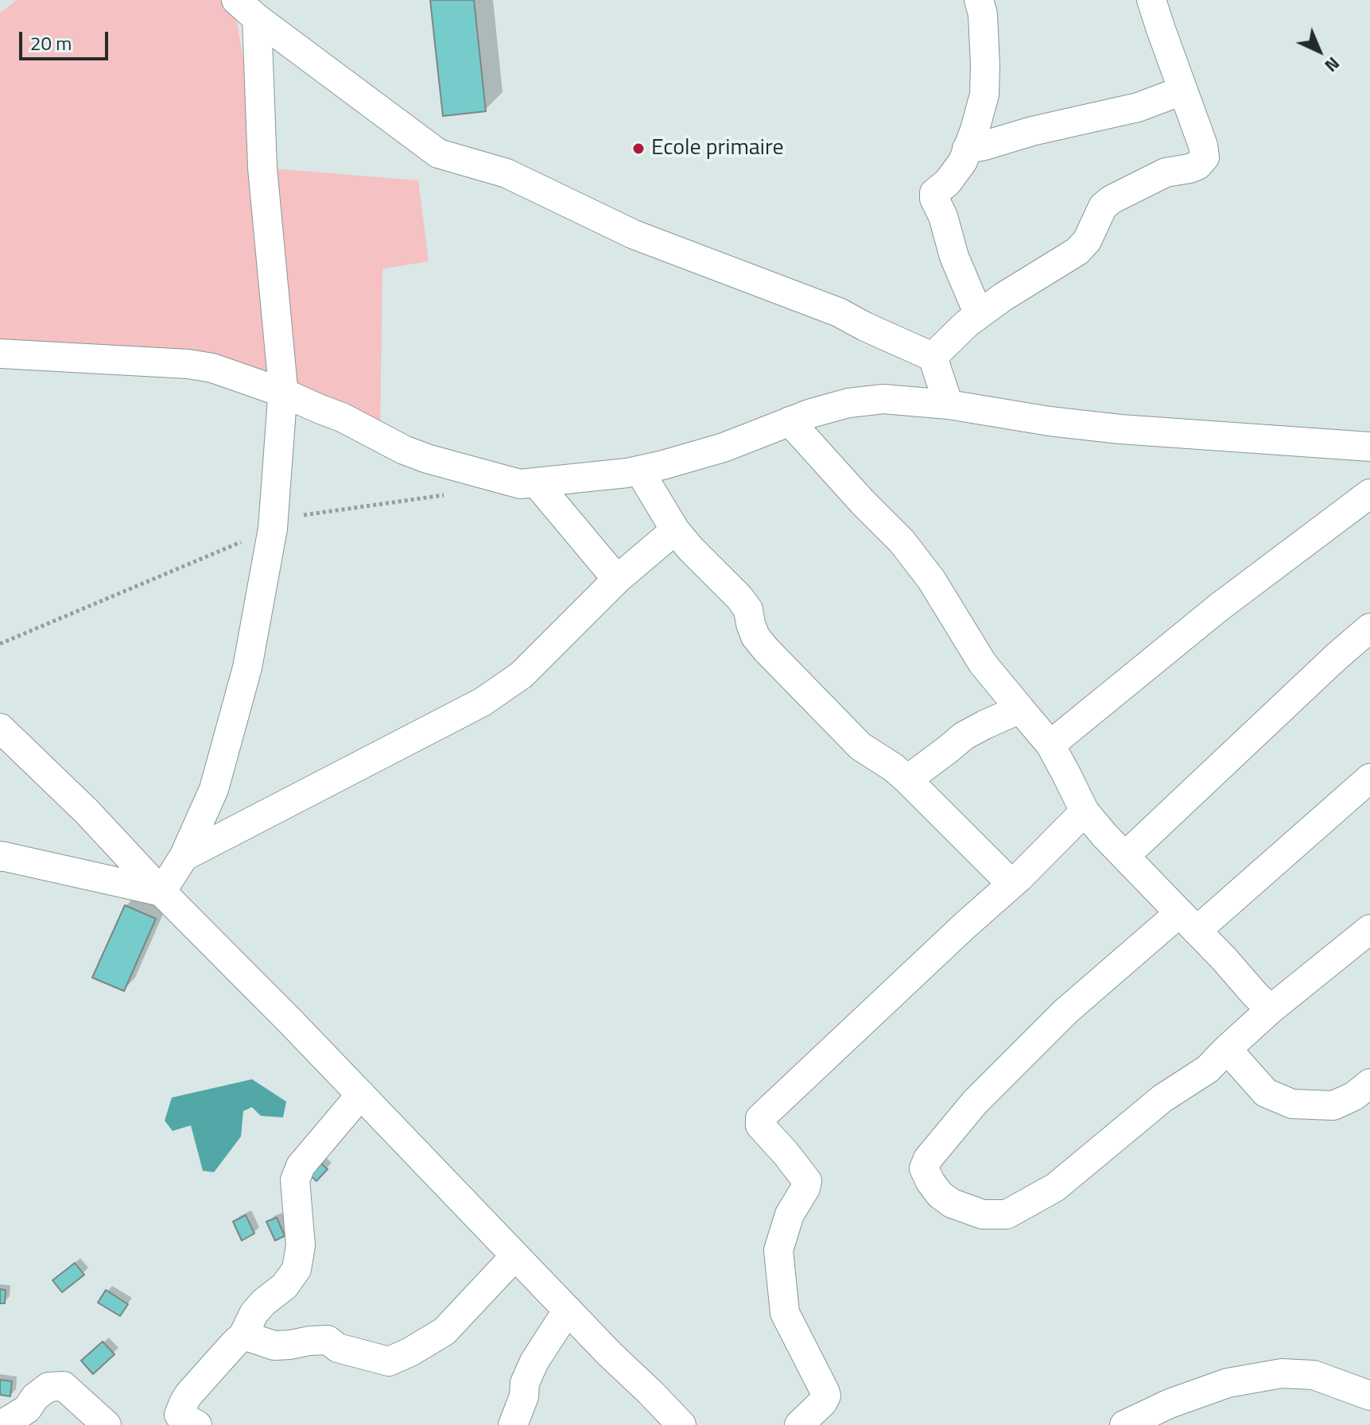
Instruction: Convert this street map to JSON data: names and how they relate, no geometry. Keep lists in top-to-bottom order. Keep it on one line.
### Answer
{"places":["Ecole primaire"],"scale_bar":"20 m","north":"bottom right"}
